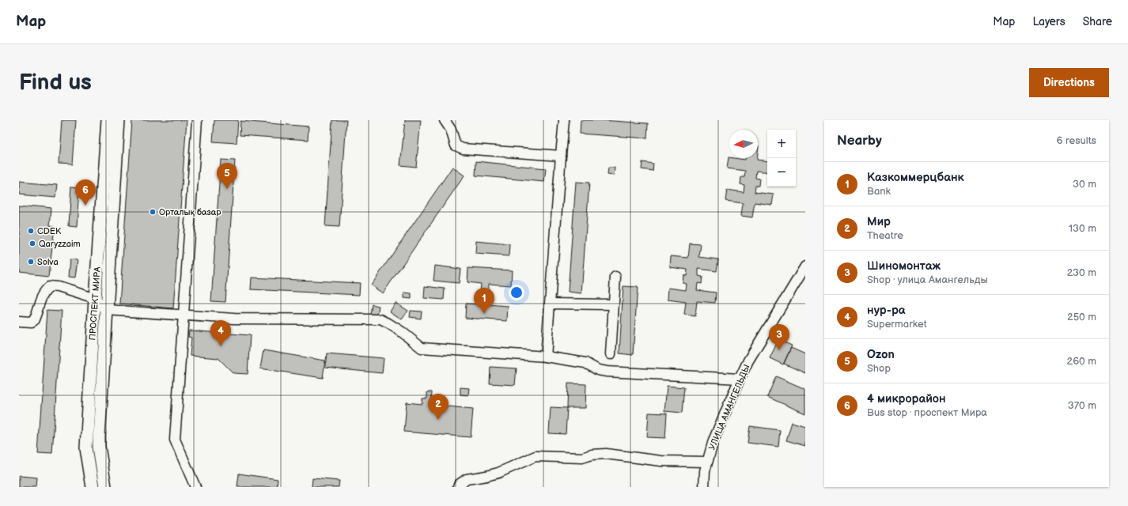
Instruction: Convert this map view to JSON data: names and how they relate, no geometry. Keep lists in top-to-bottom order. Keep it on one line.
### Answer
{"streets":{"main road":["ПРОСПЕКТ МИРА"],"street":["УЛИЦА АМАНГЕЛЬДЫ"]},"places":["Орталық базар","CDEK","Qaryzzaim","Solva"],"north":"left","page":{"header":"Map","nav":["Map","Layers","Share"],"buttons":"Directions","title":"Find us","heading":["Nearby","6 results"],"map_buttons":["+","−"],"list":[{"mark":"1","name":"Казкоммерцбанк","note":"Bank","value":"30 m"},{"mark":"2","name":"Мир","note":"Theatre","value":"130 m"},{"mark":"3","name":"Шиномонтаж","note":"Shop · улица Амангельды","value":"230 m"},{"mark":"4","name":"нур-ра","note":"Supermarket","value":"250 m"},{"mark":"5","name":"Ozon","note":"Shop","value":"260 m"},{"mark":"6","name":"4 микрорайон","note":"Bus stop · проспект Мира","value":"370 m"}],"pins":["5","6","1","4","3","2"]}}
